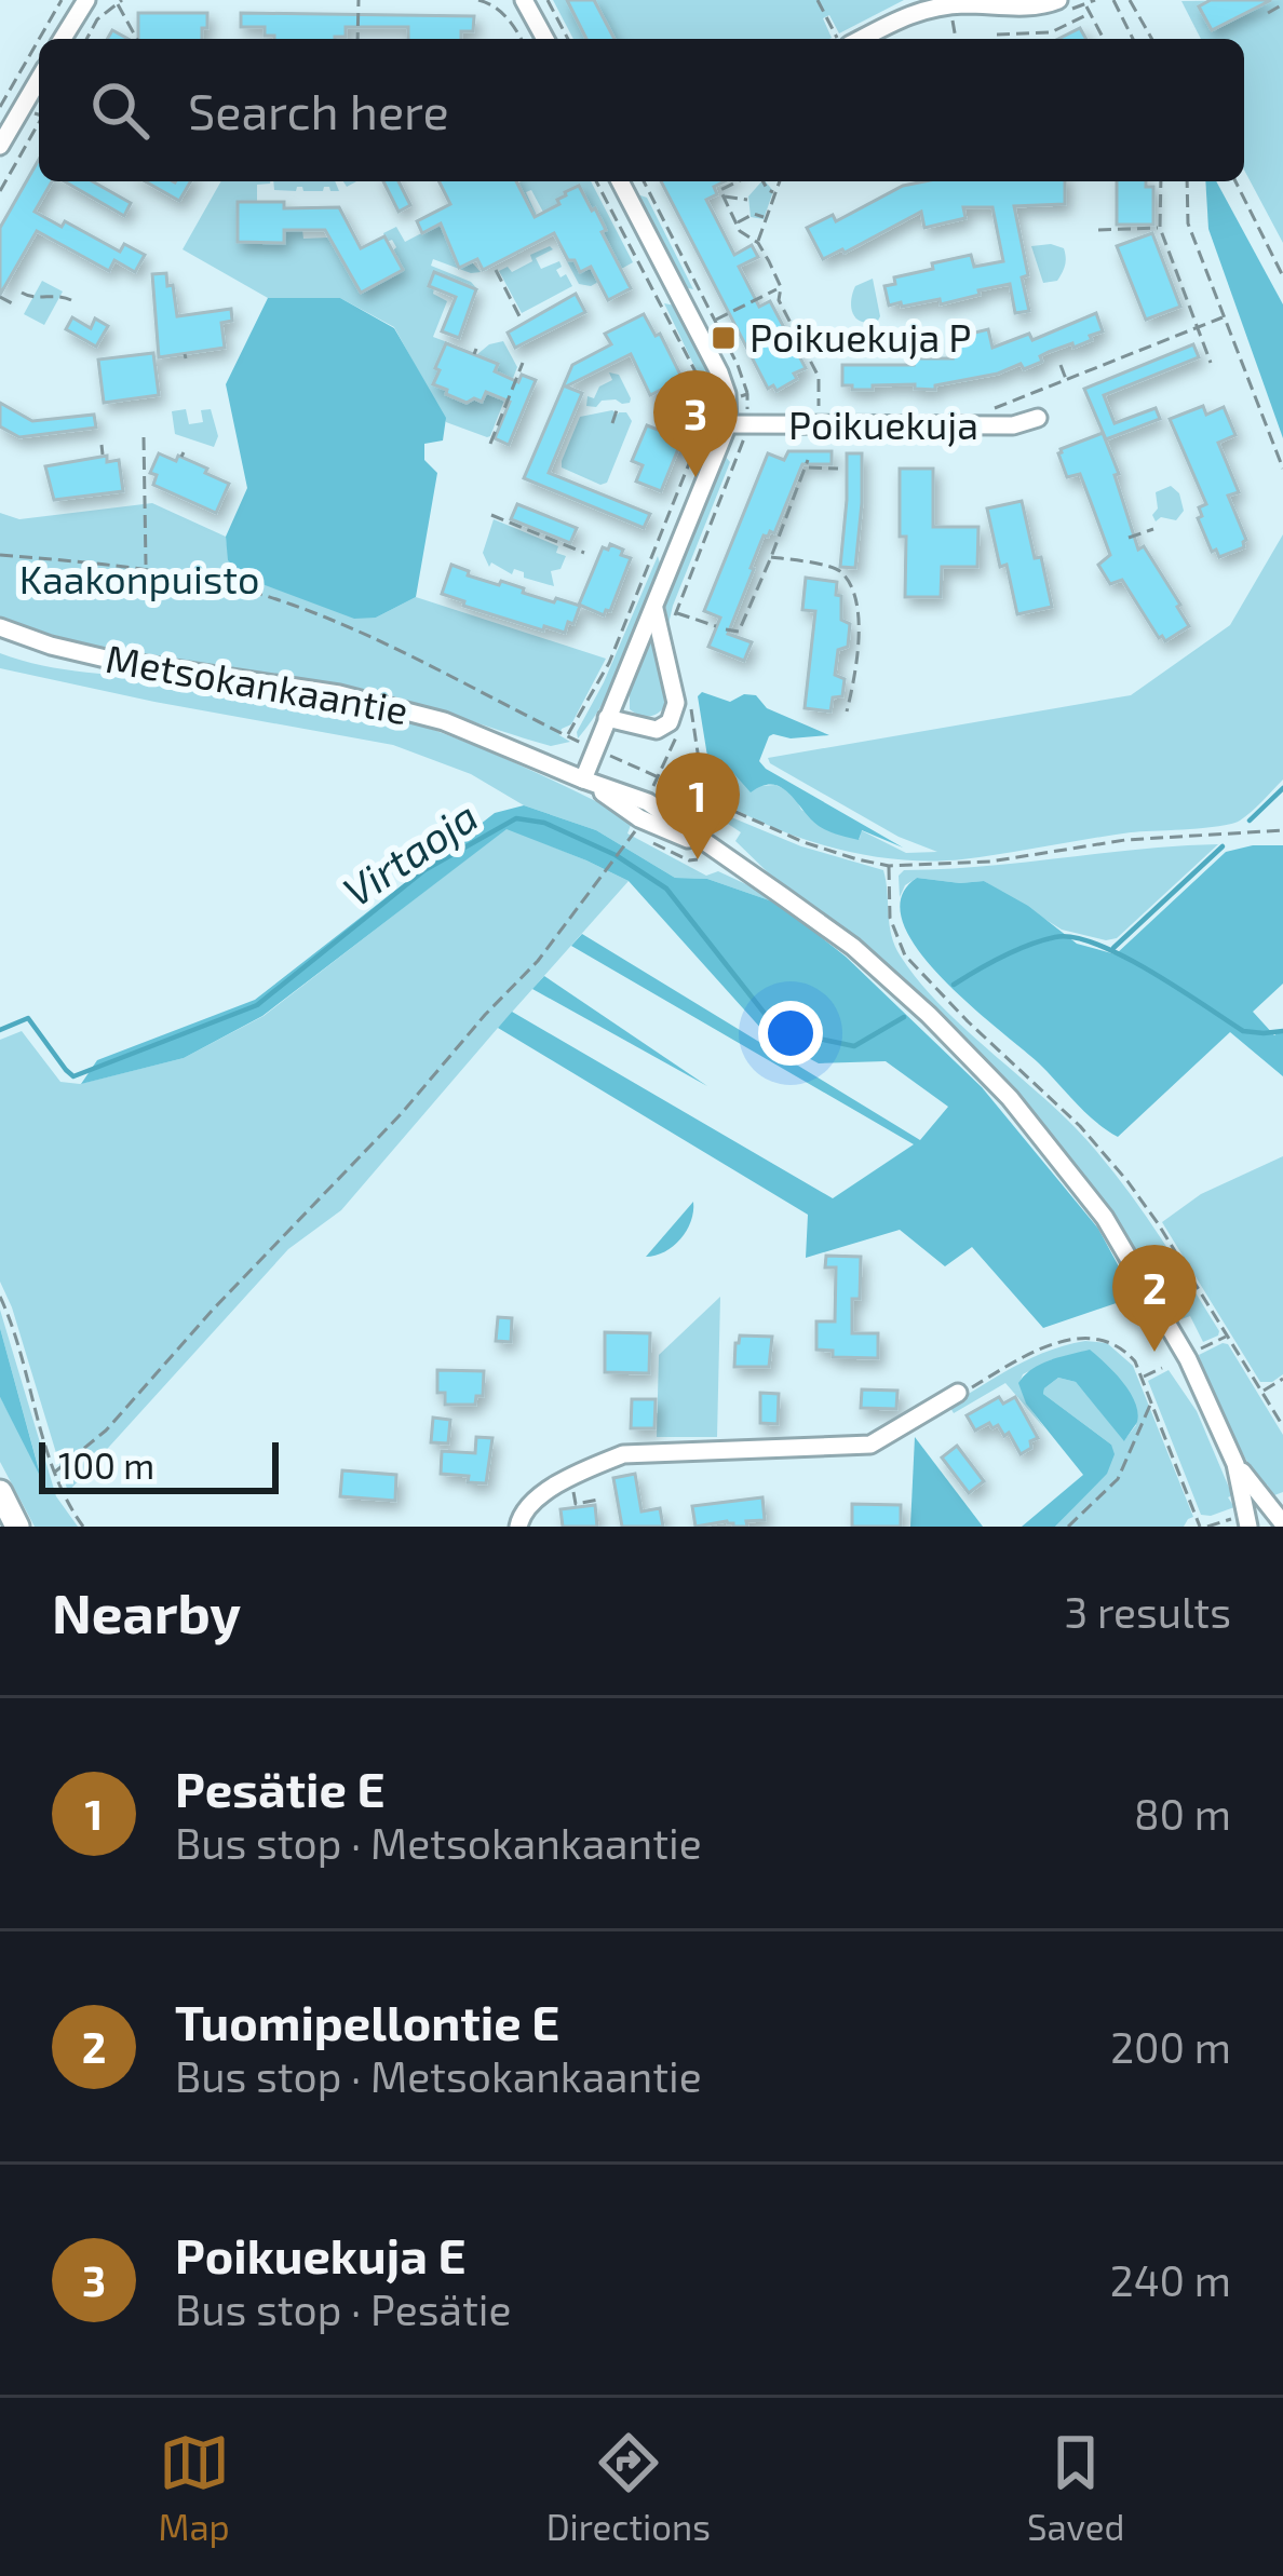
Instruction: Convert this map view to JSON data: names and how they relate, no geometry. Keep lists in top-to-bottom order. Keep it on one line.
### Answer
{"streets":{"street":["Poikuekuja","Metsokankaantie"]},"water":["Virtaoja"],"parks":["Kaakonpuisto"],"places":{"transit":["Poikuekuja P"]},"scale_bar":"100 m","page":{"search":"Search here","pins":["3","1","2"],"scale":"100 m","heading":["Nearby","3 results"],"list":[{"mark":"1","name":"Pesätie E","note":"Bus stop · Metsokankaantie","value":"80 m"},{"mark":"2","name":"Tuomipellontie E","note":"Bus stop · Metsokankaantie","value":"200 m"},{"mark":"3","name":"Poikuekuja E","note":"Bus stop · Pesätie","value":"240 m"}],"nav":["Map","Directions","Saved"]}}
